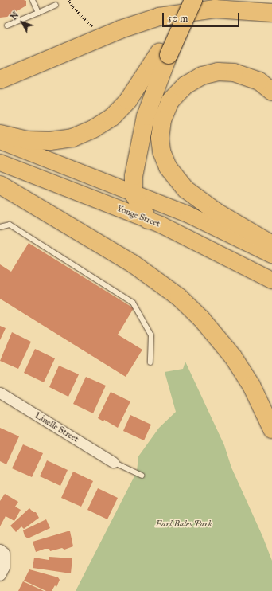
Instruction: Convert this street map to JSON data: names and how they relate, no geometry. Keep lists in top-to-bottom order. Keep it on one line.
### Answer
{"streets":{"main road":["Yonge Street"],"street":["Linelle Street"]},"parks":["Earl Bales Park"],"scale_bar":"50 m","north":"top left"}
